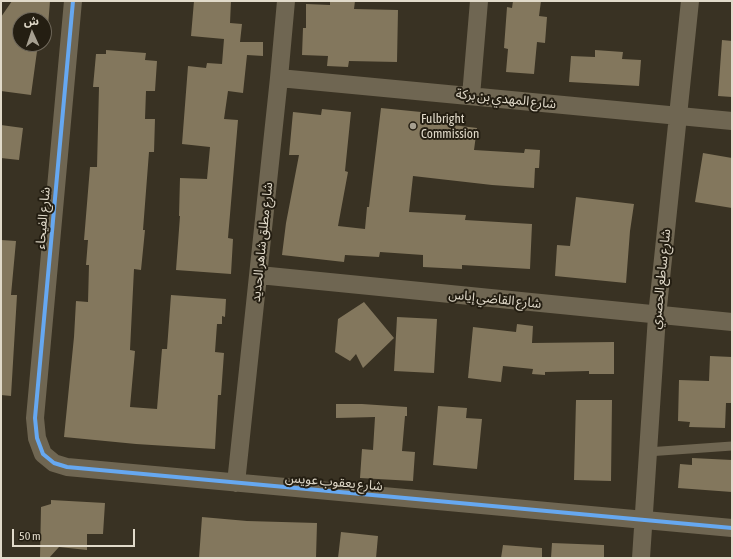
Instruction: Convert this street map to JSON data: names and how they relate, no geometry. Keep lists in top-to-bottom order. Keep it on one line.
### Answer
{"streets":{"street":["شارع المهدي بن بركة","شارع الفيحاء","شارع مطلق شاهر الحديد","شارع ساطع الحصري","شارع القاضي إياس","شارع يعقوب عويس"]},"crossings":[["شارع المهدي بن بركة","شارع مطلق شاهر الحديد"],["شارع المهدي بن بركة","شارع ساطع الحصري"],["شارع الفيحاء","شارع يعقوب عويس"],["شارع مطلق شاهر الحديد","شارع القاضي إياس"],["شارع مطلق شاهر الحديد","شارع يعقوب عويس"],["شارع ساطع الحصري","شارع القاضي إياس"],["شارع ساطع الحصري","شارع يعقوب عويس"]],"places":["Fulbright Commission"],"scale_bar":"50 m","north":"top"}
